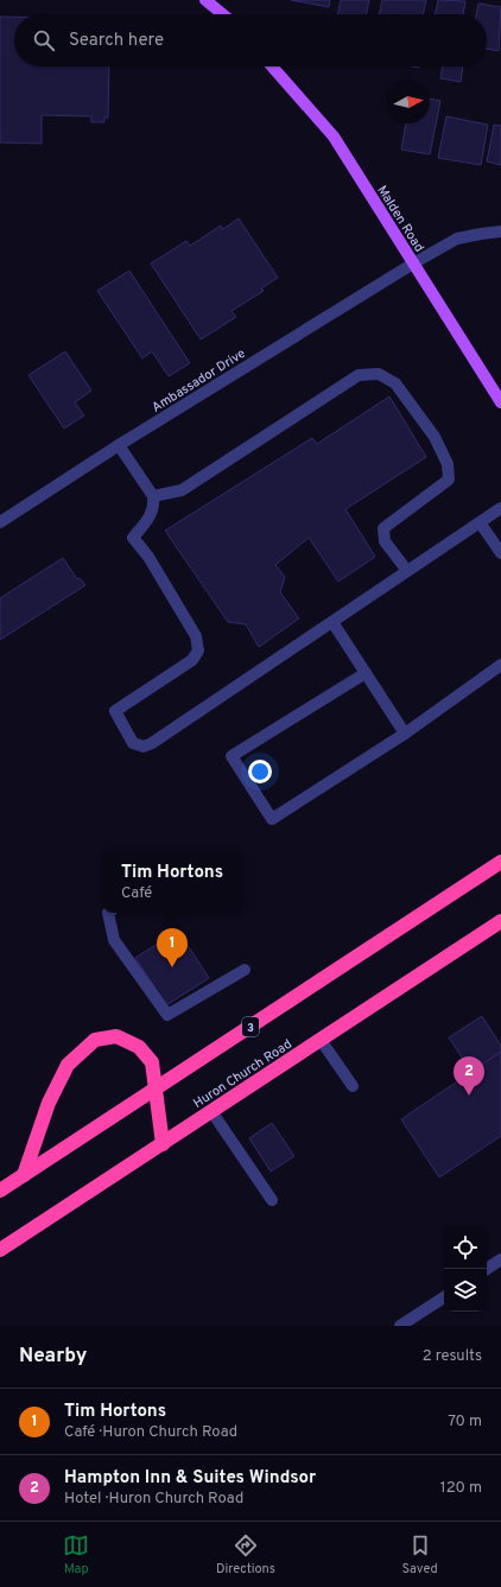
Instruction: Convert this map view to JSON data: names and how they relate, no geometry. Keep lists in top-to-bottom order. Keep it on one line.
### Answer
{"streets":{"highway":["3","Huron Church Road"],"main road":["Malden Road"],"street":["Ambassador Drive"]},"crossings":[["Malden Road","Ambassador Drive"]],"north":"right","page":{"search":"Search here","popup":["Tim Hortons","Café"],"pins":["1","2"],"heading":["Nearby","2 results"],"list":[{"mark":"1","name":"Tim Hortons","note":"Café · Huron Church Road","value":"70 m"},{"mark":"2","name":"Hampton Inn & Suites Windsor","note":"Hotel · Huron Church Road","value":"120 m"}],"nav":["Map","Directions","Saved"]}}
